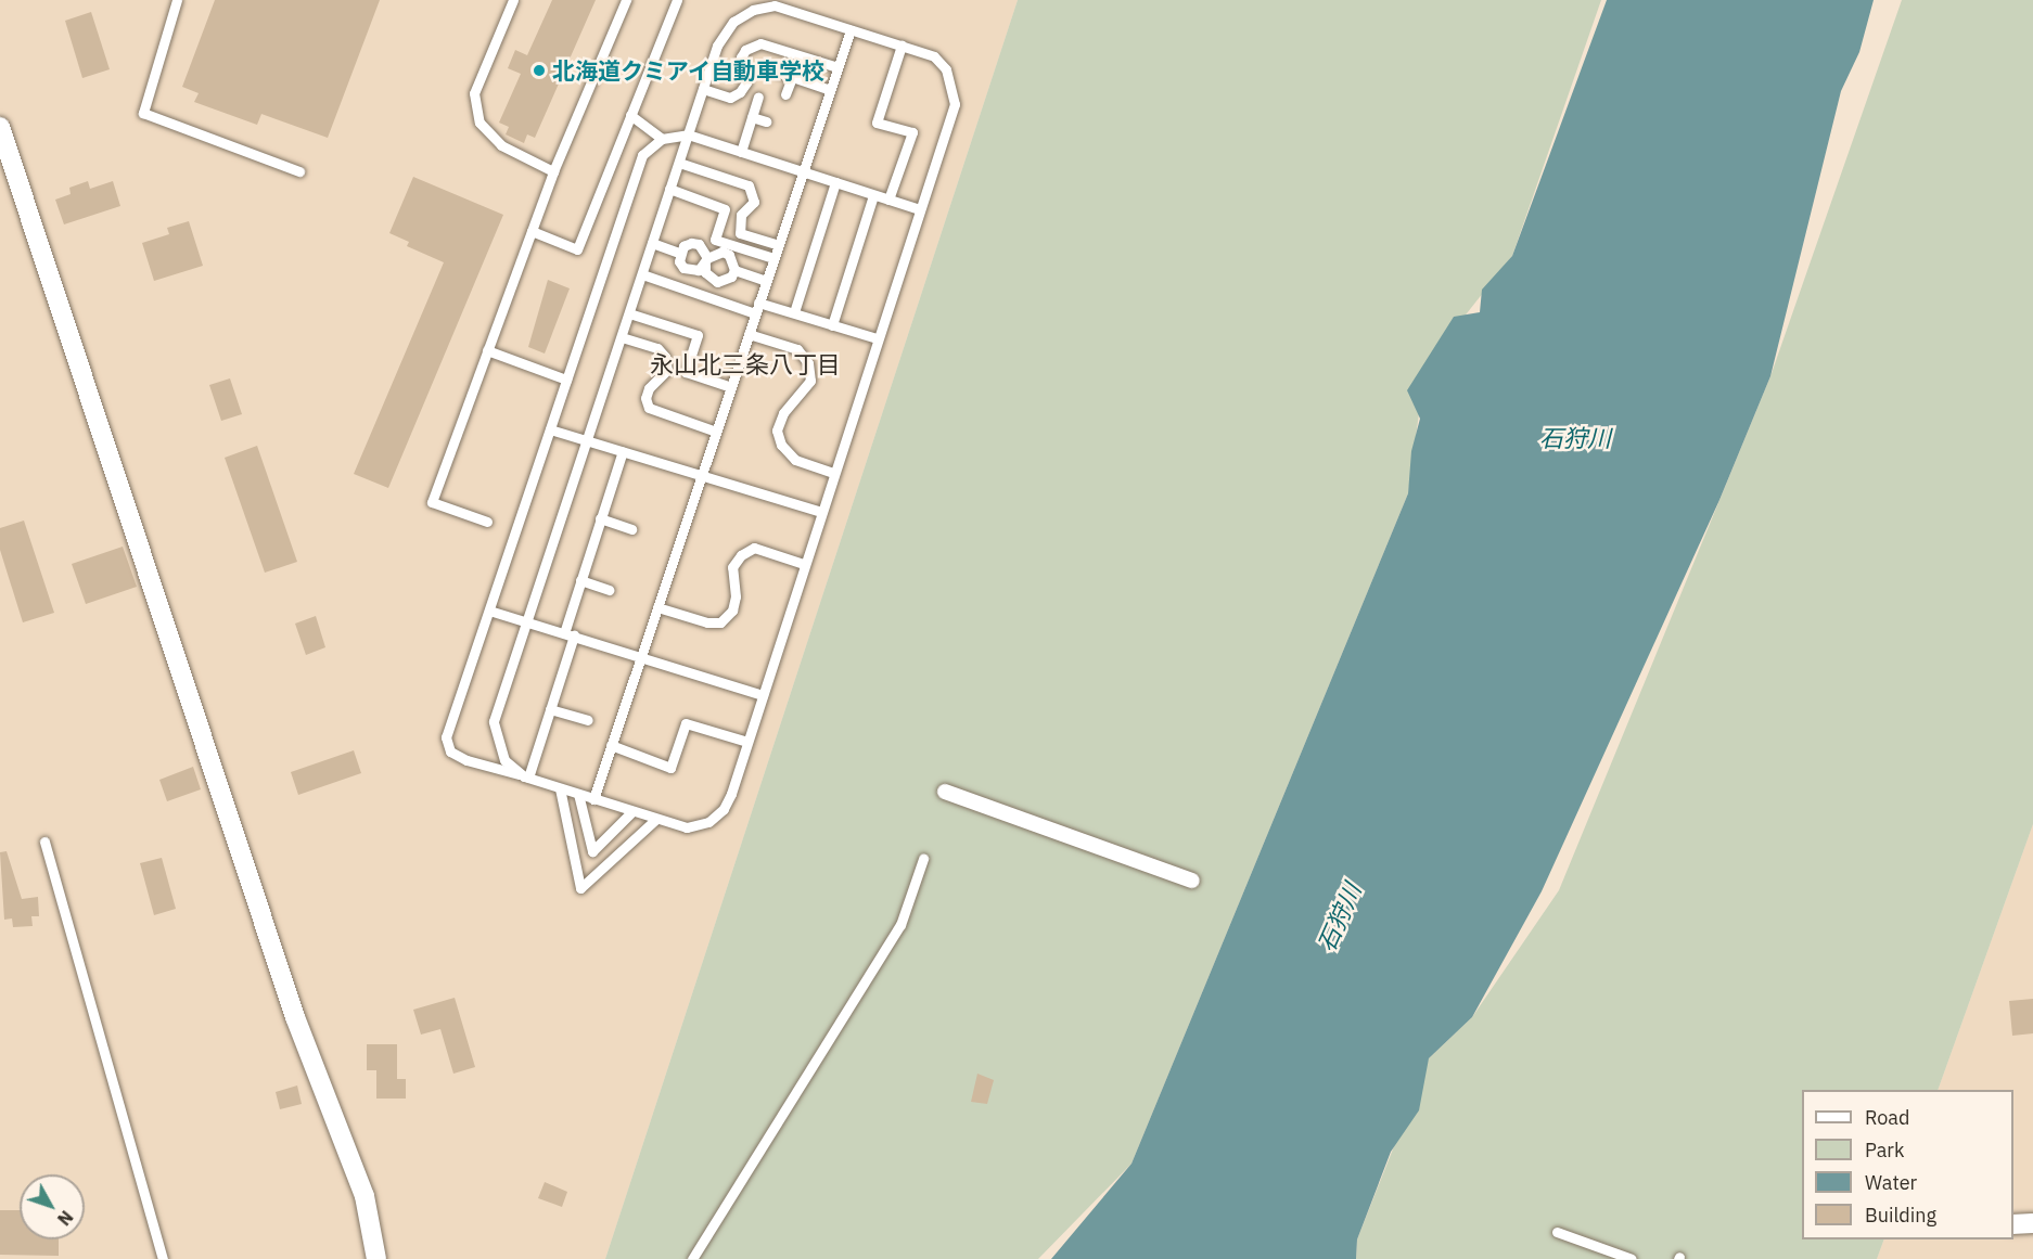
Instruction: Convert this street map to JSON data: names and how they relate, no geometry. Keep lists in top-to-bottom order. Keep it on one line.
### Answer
{"districts":["永山北三条八丁目"],"water":["石狩川"],"places":["北海道クミアイ自動車学校"],"legend":["Road","Park","Water","Building"],"north":"bottom right"}
